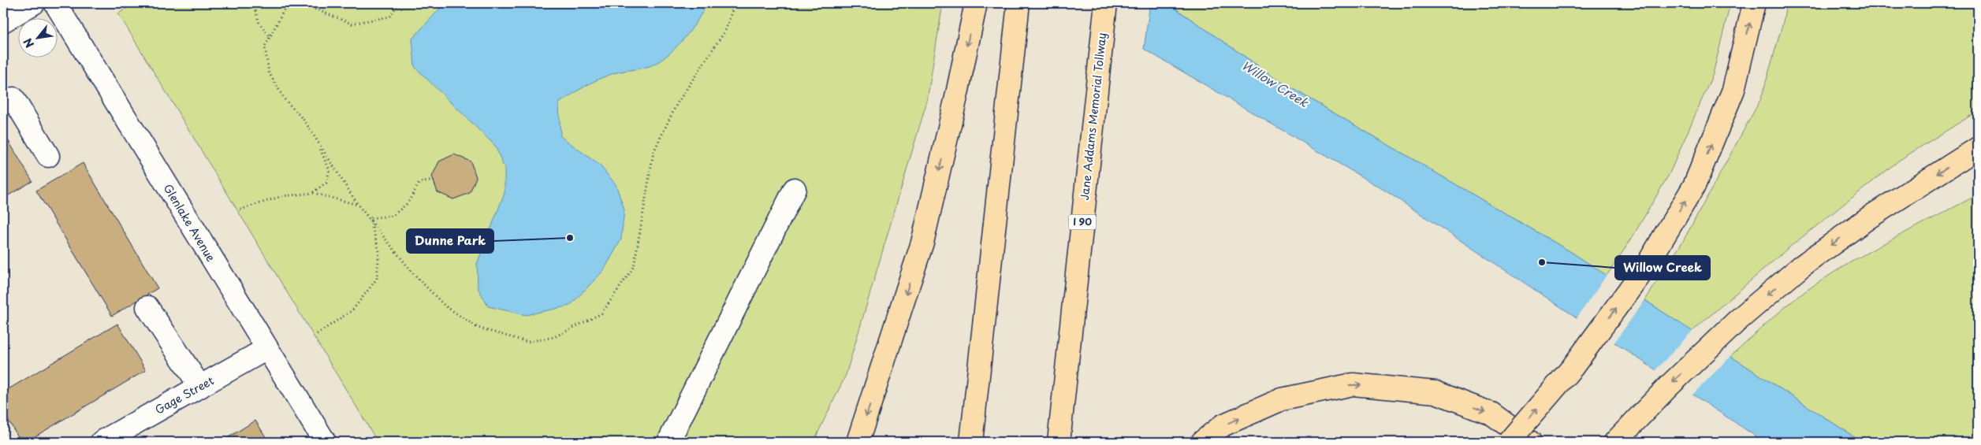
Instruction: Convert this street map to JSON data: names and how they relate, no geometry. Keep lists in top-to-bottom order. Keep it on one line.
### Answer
{"streets":{"highway":["Jane Addams Memorial Tollway","I 90"],"street":["Glenlake Avenue","Gage Street"]},"crossings":[["Glenlake Avenue","Gage Street"]],"water":["Willow Creek"],"places":["Dunne Park","Willow Creek"],"north":"bottom left"}
